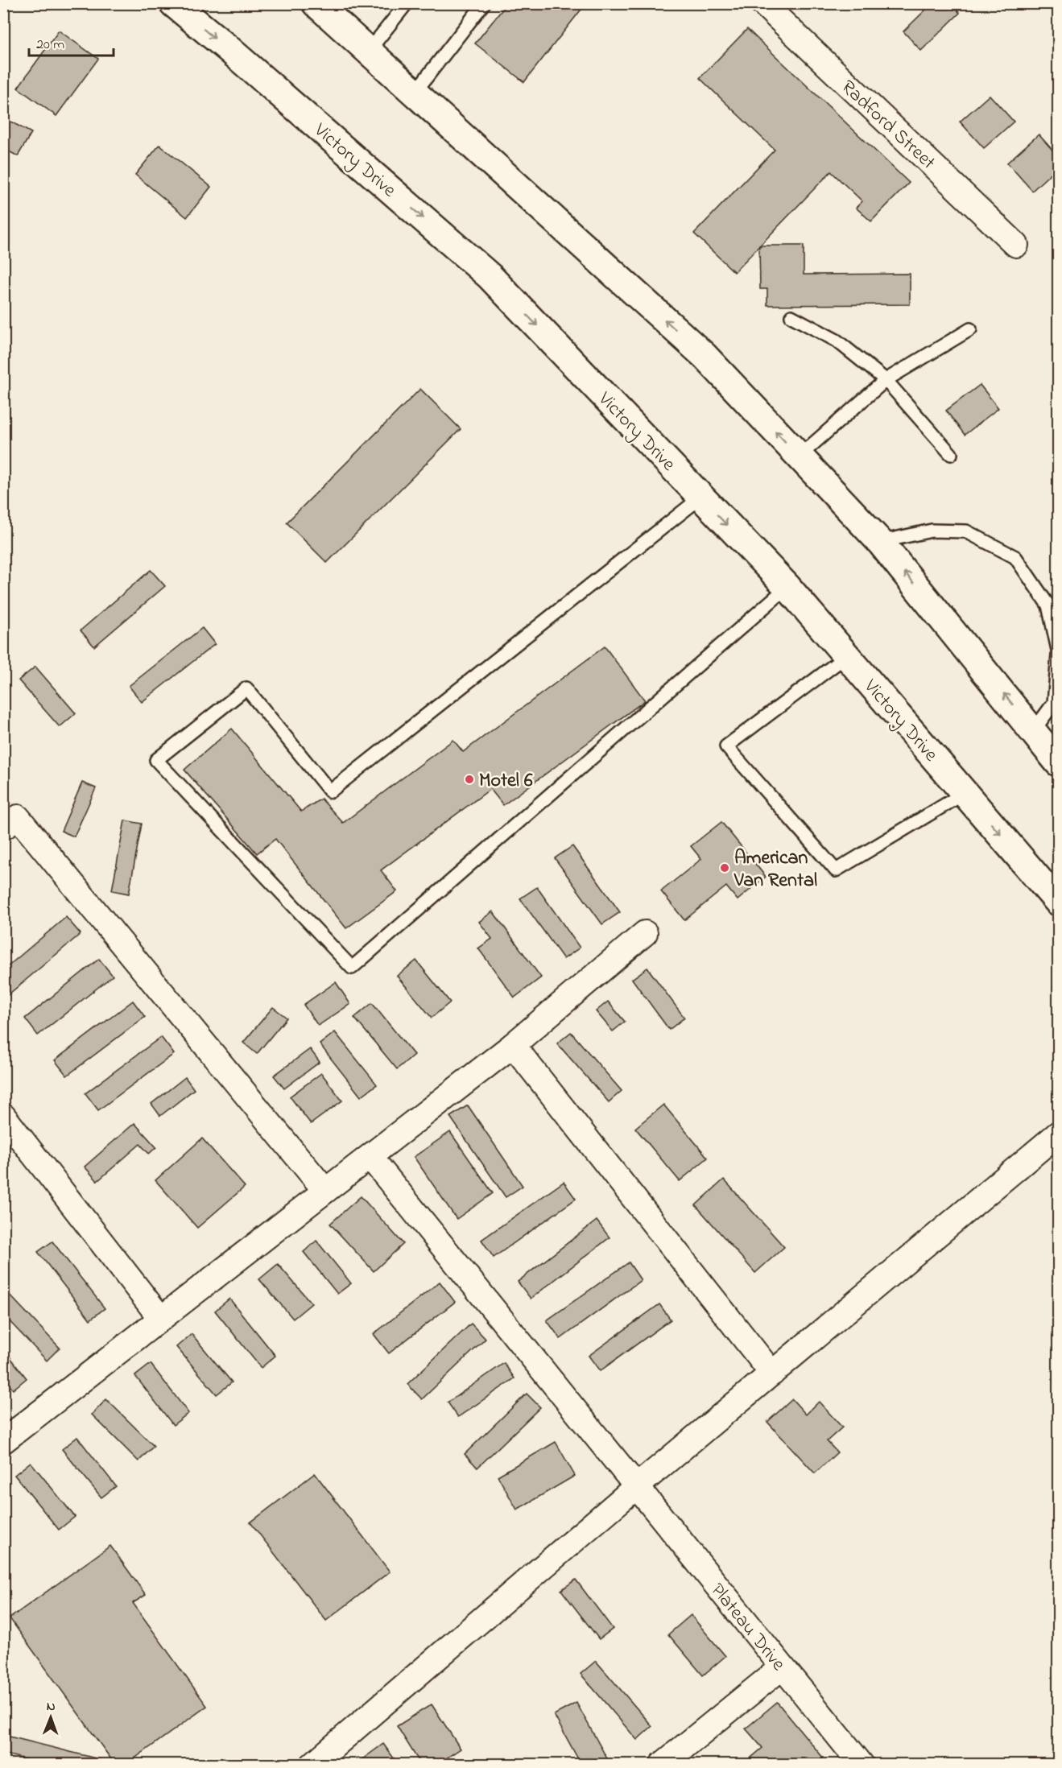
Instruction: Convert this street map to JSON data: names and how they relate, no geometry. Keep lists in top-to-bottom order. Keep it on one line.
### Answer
{"streets":{"highway":["Victory Drive"],"street":["Radford Street","Plateau Drive"]},"places":["Motel 6","American Van Rental"],"scale_bar":"20 m","north":"top"}
